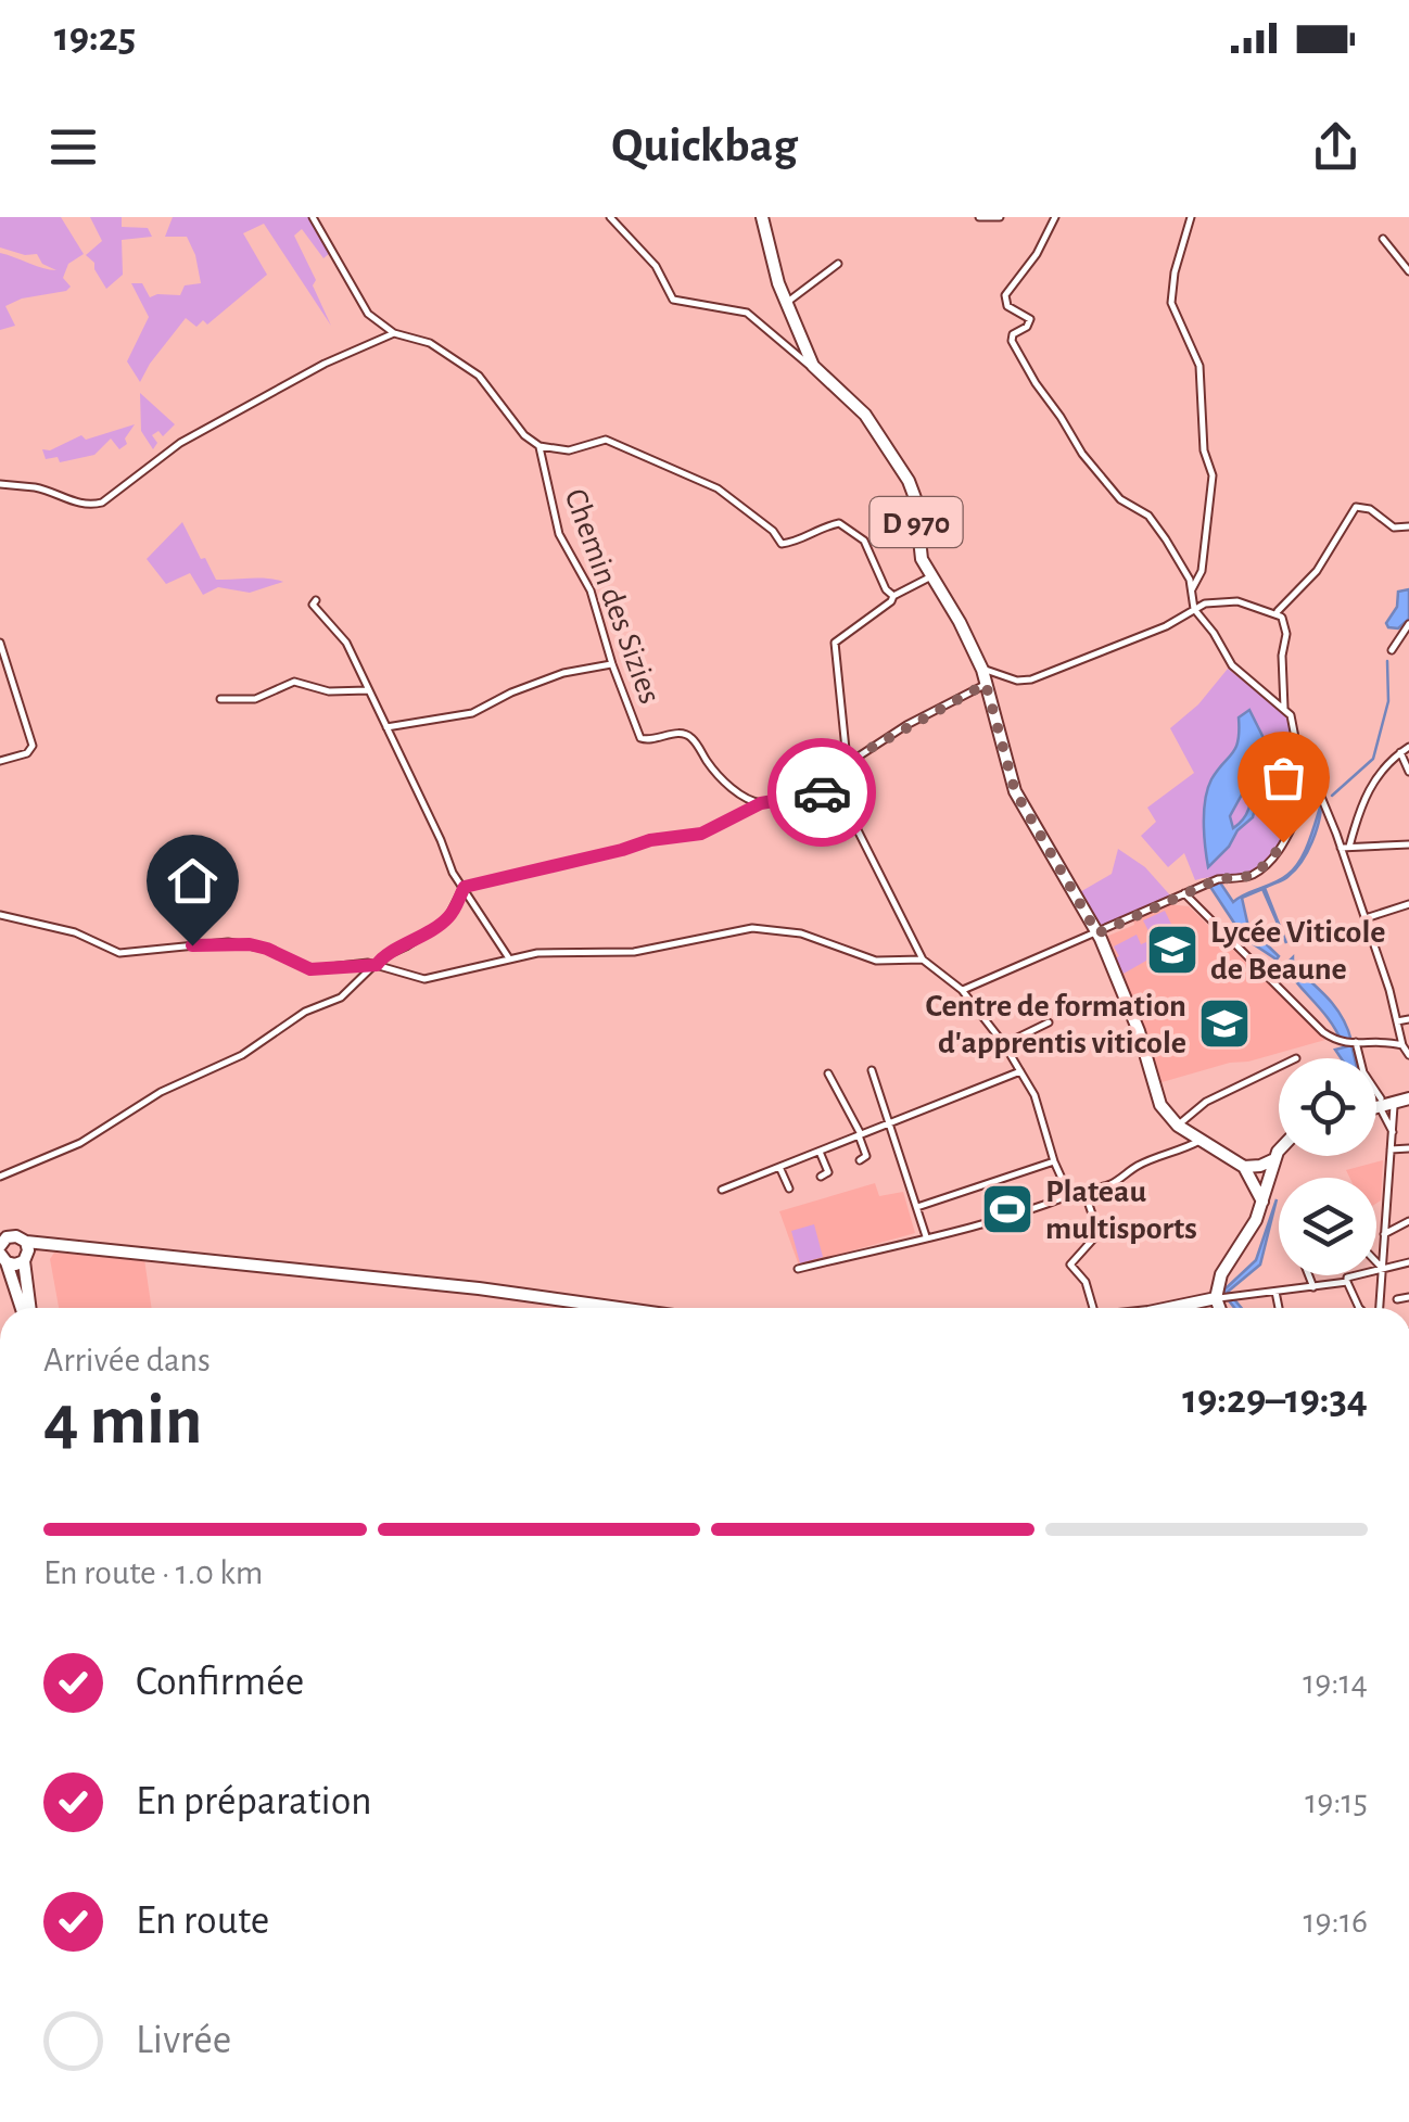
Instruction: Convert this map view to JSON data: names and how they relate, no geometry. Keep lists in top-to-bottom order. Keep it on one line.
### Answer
{"streets":{"main road":["D 970"],"street":["Chemin des Sizies"]},"places":{"school or university":["Lycée Viticole de Beaune","Centre de formation d'apprentis viticole"],"sports":["Plateau multisports"]},"page":{"status":"19:25","header":"Quickbag","heading":["4 min","Arrivée dans","19:29–19:34"],"bar":"En route · 1.0 km","list":[["Confirmée","19:14"],["En préparation","19:15"],["En route","19:16"],"Livrée"]}}
